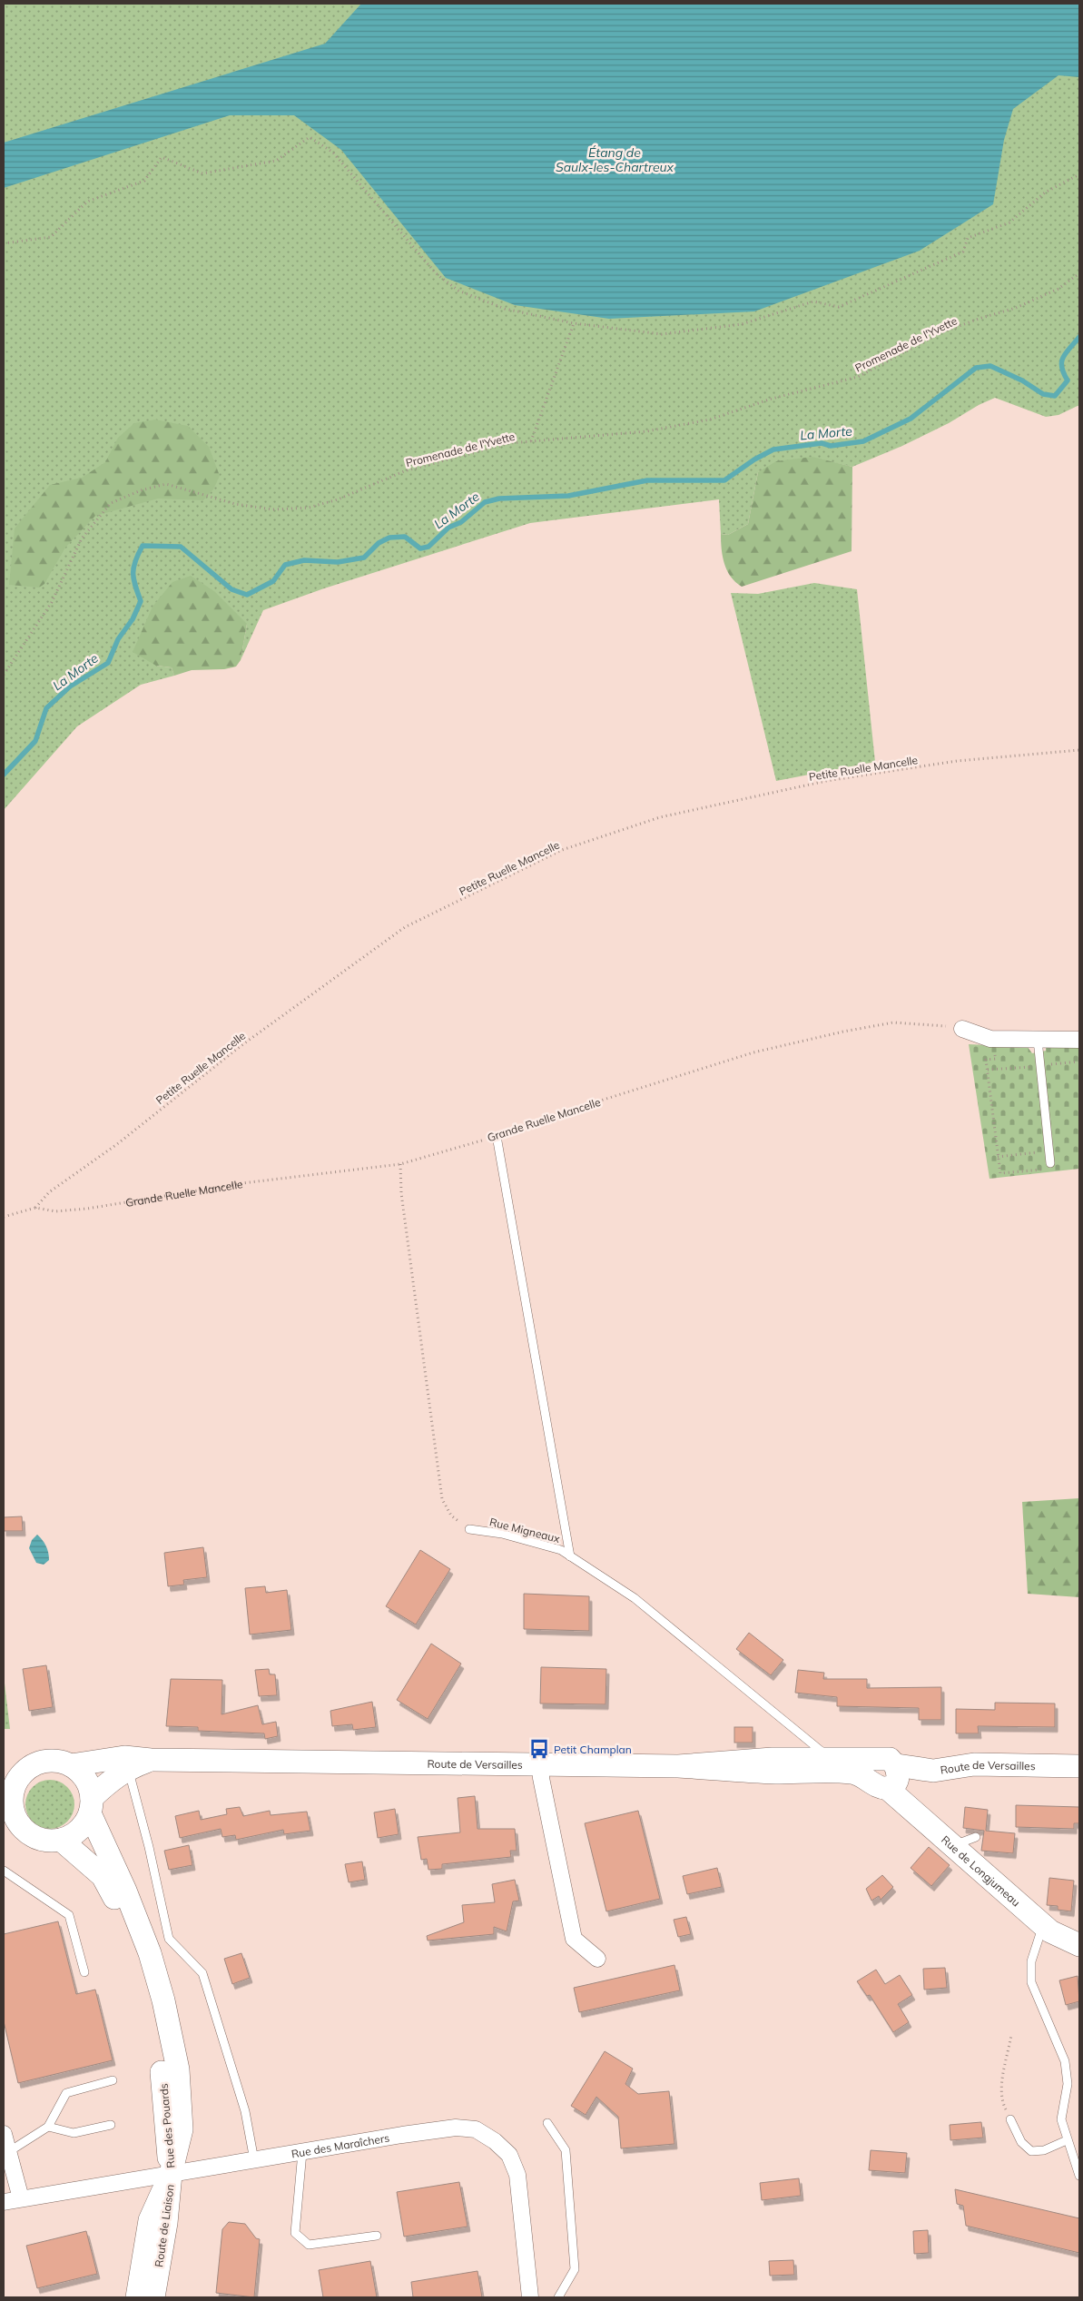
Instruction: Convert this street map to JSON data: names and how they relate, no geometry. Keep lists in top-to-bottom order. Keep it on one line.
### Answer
{"streets":{"main road":["Route de Versailles","Rue de Longjumeau","Rue des Pouards","Route de Liaison"],"street":["Rue des Maraîchers"],"lane":["Rue Migneaux"],"path":["Promenade de l'Yvette","Petite Ruelle Mancelle","Grande Ruelle Mancelle"]},"crossings":[["Petite Ruelle Mancelle","Grande Ruelle Mancelle"],["Rue Migneaux","Route de Versailles"],["Route de Versailles","Rue des Pouards"],["Rue des Pouards","Rue des Maraîchers"],["Rue des Pouards","Route de Liaison"],["Rue des Maraîchers","Route de Liaison"]],"water":["Étang de Saulx-les-Chartreux","La Morte"],"places":{"bus stop":["Petit Champlan"]}}
